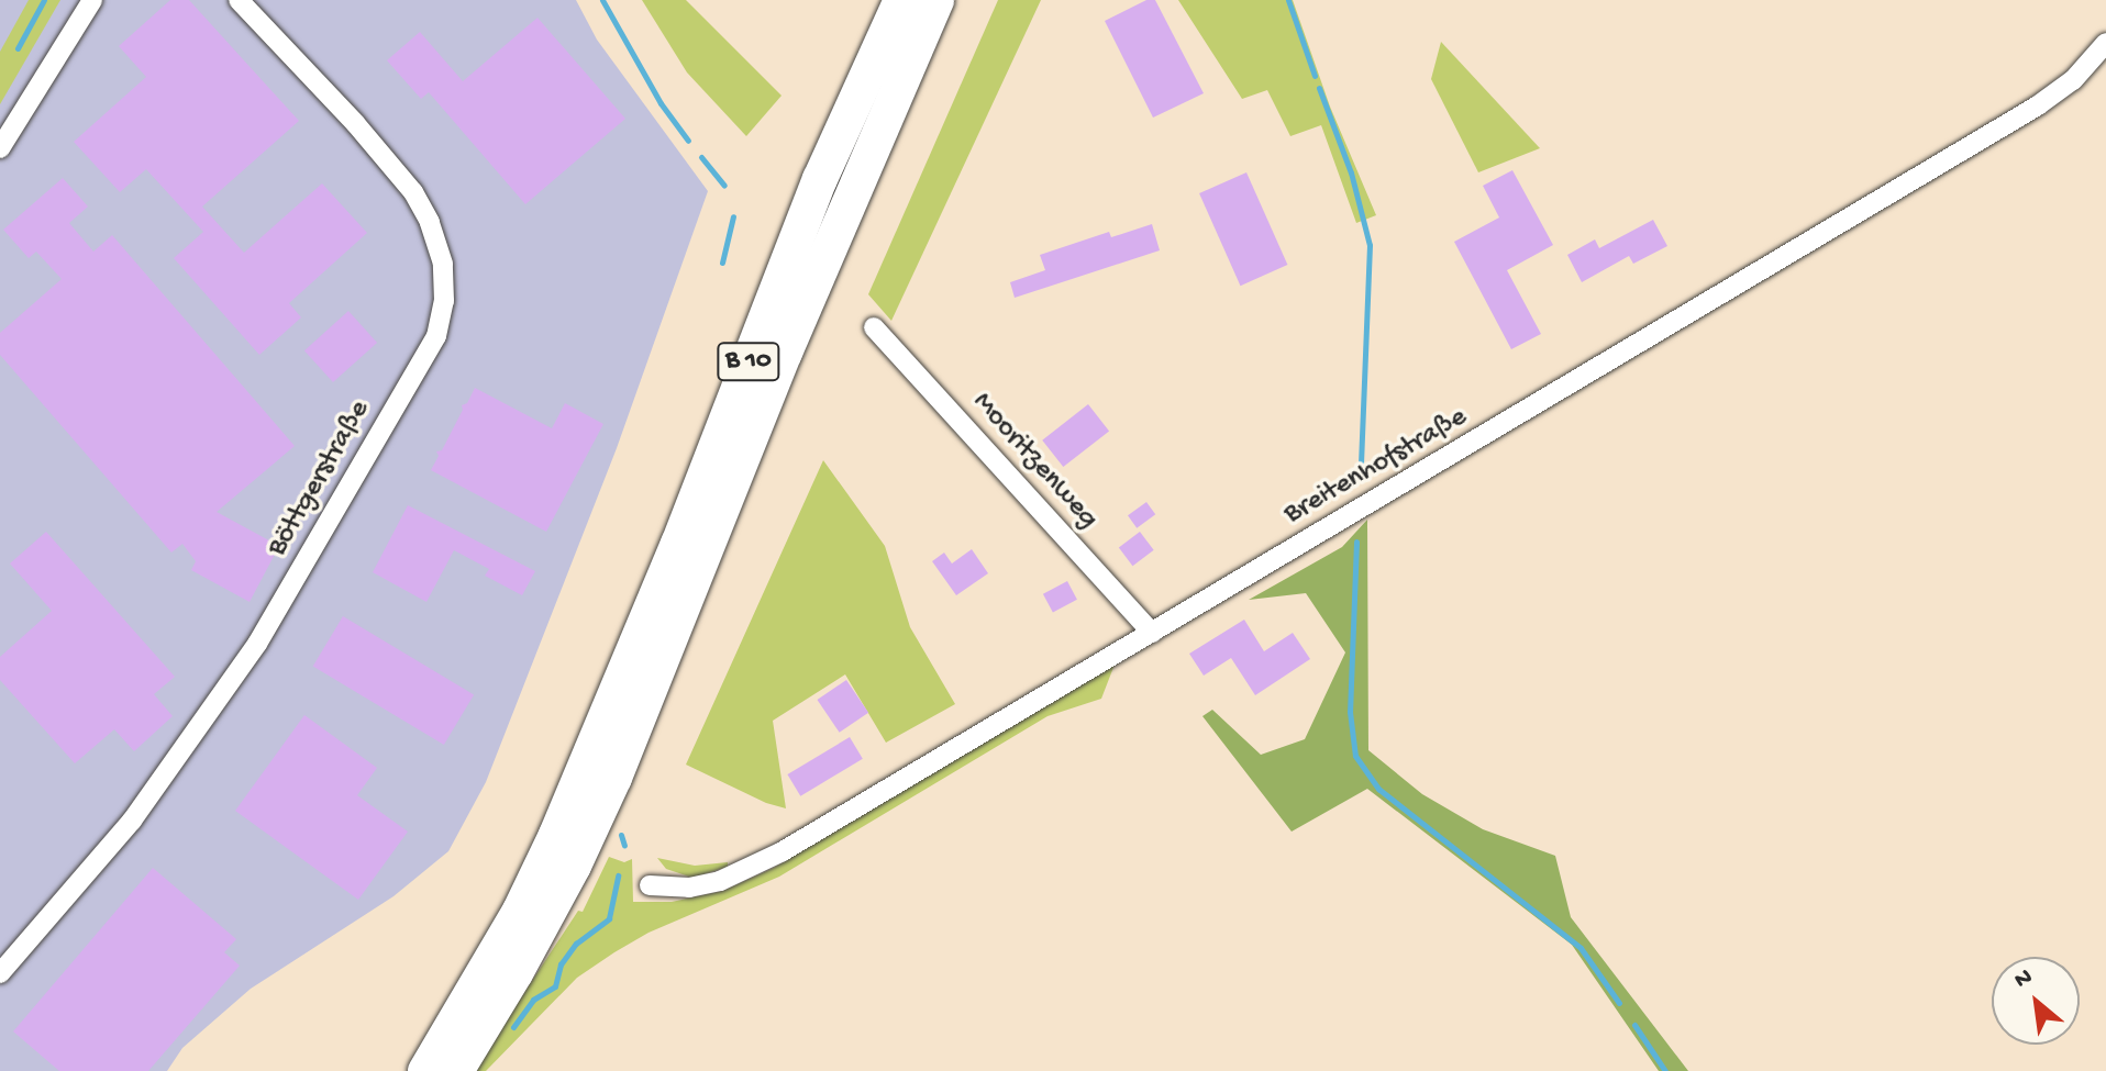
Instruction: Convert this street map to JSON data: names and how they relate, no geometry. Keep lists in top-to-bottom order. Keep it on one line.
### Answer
{"streets":{"highway":["B 10"],"street":["Mooritzenweg","Breitenhofstraße","Böttgerstraße"]},"crossings":[["Mooritzenweg","Breitenhofstraße"]],"north":"top left"}
